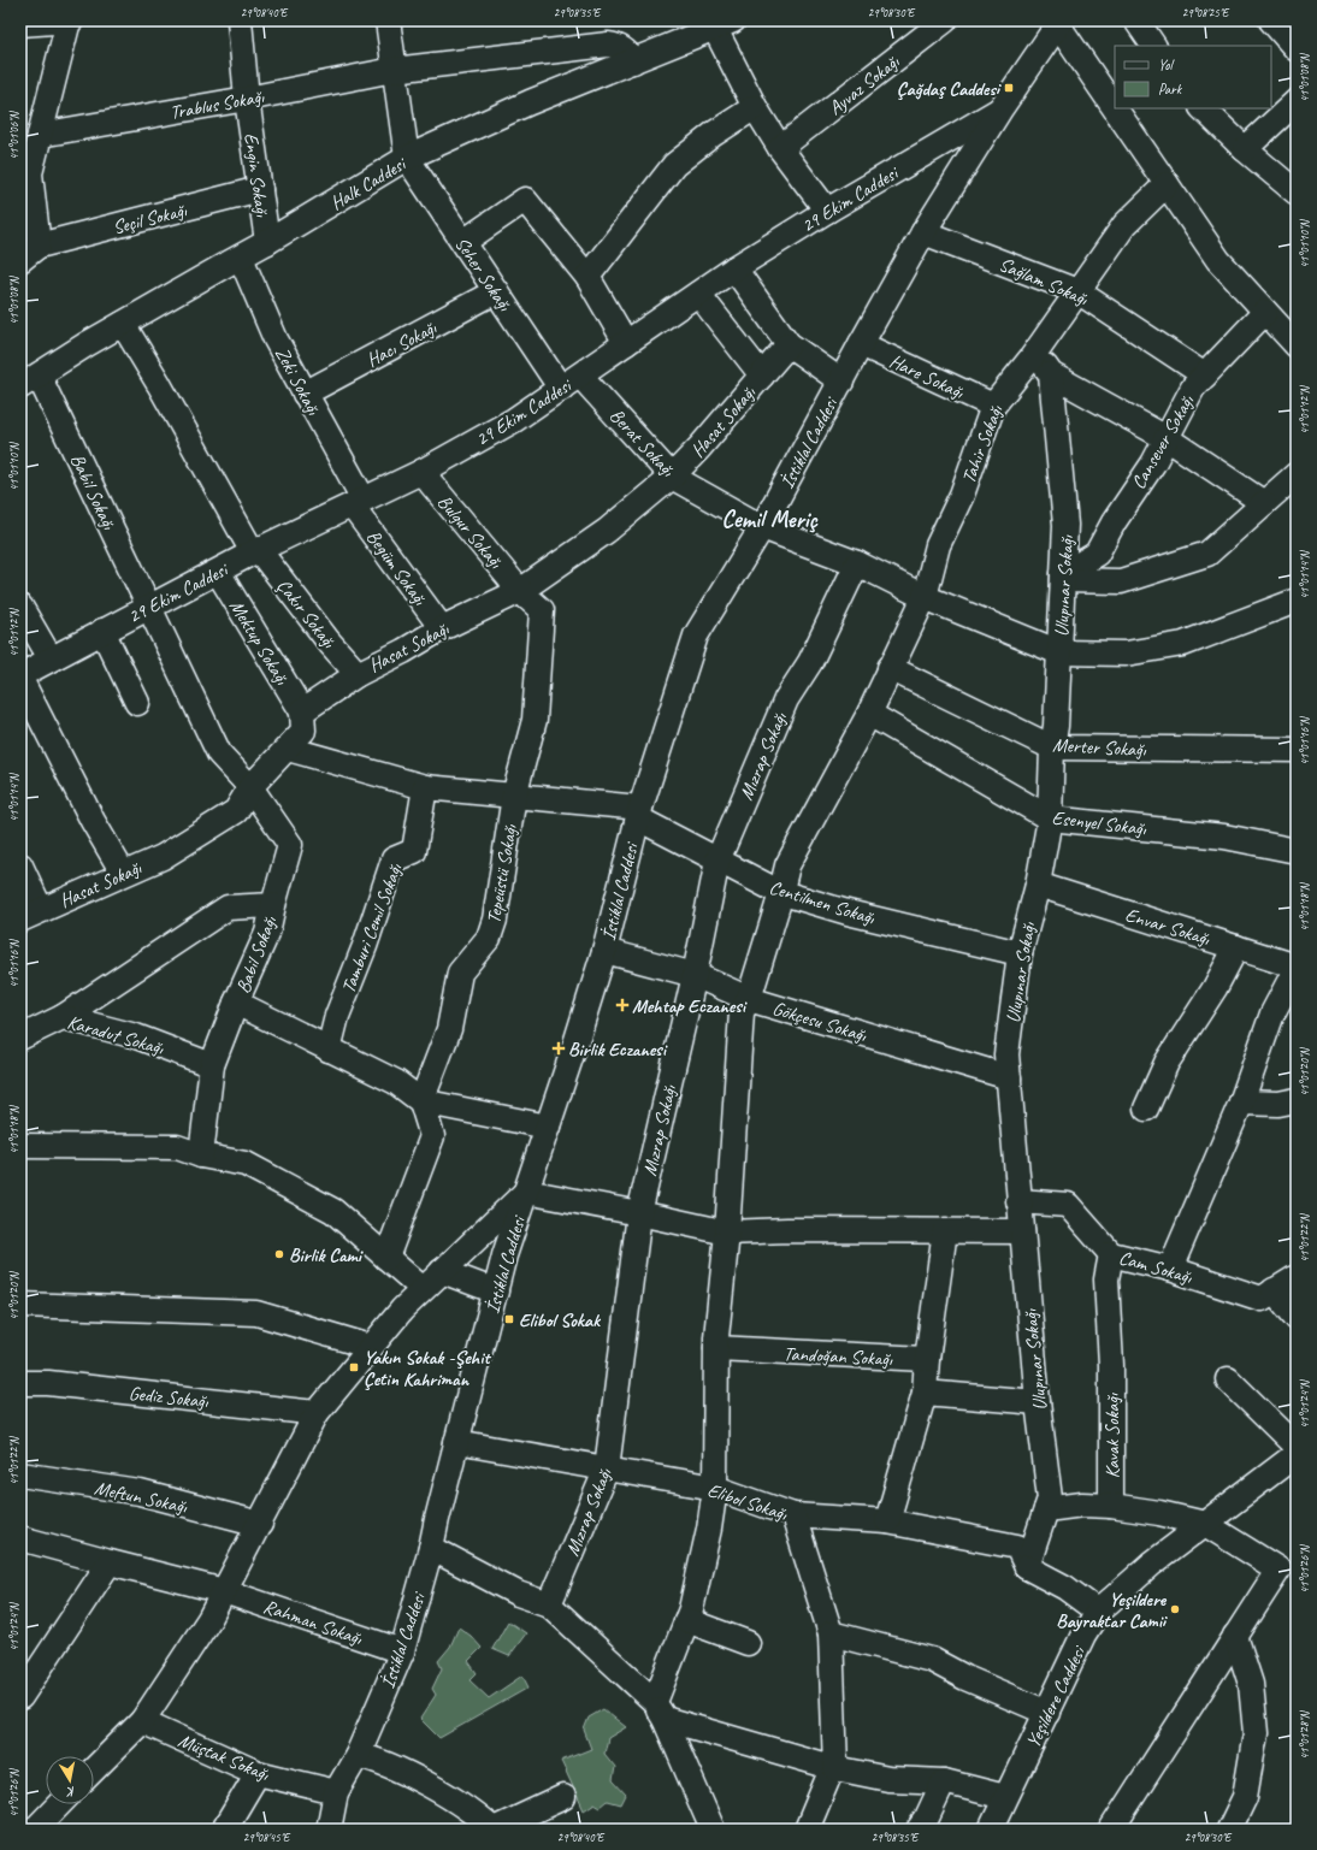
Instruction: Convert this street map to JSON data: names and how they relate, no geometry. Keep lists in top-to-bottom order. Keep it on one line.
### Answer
{"streets":{"street":["Ayvaz Sokağı","Trablus Sokağı","Engin Sokağı","Halk Caddesi","29 Ekim Caddesi","Seçil Sokağı","Seher Sokağı","Sağlam Sokağı","Hacı Sokağı","Hare Sokağı","Zeki Sokağı","Hasat Sokağı","Berat Sokağı","Cansever Sokağı","İstiklal Caddesi","Tahir Sokağı","Babil Sokağı","Bulgur Sokağı","Begüm Sokağı","Ulupınar Sokağı","Çakır Sokağı","Mektup Sokağı","Merter Sokağı","Mızrap Sokağı","Esenyel Sokağı","Tepeüstü Sokağı","Centilmen Sokağı","Envar Sokağı","Tamburi Cemil Sokağı","Gökçesu Sokağı","Karadut Sokağı","Cam Sokağı","Tandoğan Sokağı","Gediz Sokağı","Kavak Sokağı","Meftun Sokağı","Elibol Sokağı","Rahman Sokağı","Yeşildere Caddesi","Müştak Sokağı"]},"crossings":[["Trablus Sokağı","Engin Sokağı"],["Trablus Sokağı","Halk Caddesi"],["Engin Sokağı","Halk Caddesi"],["Engin Sokağı","Seçil Sokağı"],["Halk Caddesi","Seher Sokağı"],["Halk Caddesi","Zeki Sokağı"],["Halk Caddesi","Babil Sokağı"],["Halk Caddesi","Çakır Sokağı"],["29 Ekim Caddesi","Seher Sokağı"],["29 Ekim Caddesi","Zeki Sokağı"],["29 Ekim Caddesi","Berat Sokağı"],["29 Ekim Caddesi","İstiklal Caddesi"],["29 Ekim Caddesi","Babil Sokağı"],["29 Ekim Caddesi","Bulgur Sokağı"],["29 Ekim Caddesi","Begüm Sokağı"],["29 Ekim Caddesi","Çakır Sokağı"],["29 Ekim Caddesi","Mektup Sokağı"],["Seher Sokağı","Hacı Sokağı"],["Sağlam Sokağı","Cansever Sokağı"],["Sağlam Sokağı","İstiklal Caddesi"],["Sağlam Sokağı","Tahir Sokağı"],["Hacı Sokağı","Zeki Sokağı"],["Hare Sokağı","İstiklal Caddesi"],["Hare Sokağı","Tahir Sokağı"],["Zeki Sokağı","Begüm Sokağı"],["Hasat Sokağı","Berat Sokağı"],["Hasat Sokağı","Babil Sokağı"],["Hasat Sokağı","Bulgur Sokağı"],["Hasat Sokağı","Begüm Sokağı"],["Hasat Sokağı","Çakır Sokağı"],["Hasat Sokağı","Mektup Sokağı"],["Hasat Sokağı","Tepeüstü Sokağı"],["Berat Sokağı","İstiklal Caddesi"],["Berat Sokağı","Tahir Sokağı"],["Berat Sokağı","Ulupınar Sokağı"],["Berat Sokağı","Mızrap Sokağı"],["Cansever Sokağı","Ulupınar Sokağı"],["İstiklal Caddesi","Centilmen Sokağı"],["İstiklal Caddesi","Gökçesu Sokağı"],["İstiklal Caddesi","Elibol Sokağı"],["İstiklal Caddesi","Rahman Sokağı"],["İstiklal Caddesi","Müştak Sokağı"],["Tahir Sokağı","Merter Sokağı"],["Tahir Sokağı","Esenyel Sokağı"],["Tahir Sokağı","Centilmen Sokağı"],["Tahir Sokağı","Gökçesu Sokağı"],["Tahir Sokağı","Tandoğan Sokağı"],["Tahir Sokağı","Elibol Sokağı"],["Babil Sokağı","Karadut Sokağı"],["Bulgur Sokağı","Tepeüstü Sokağı"],["Ulupınar Sokağı","Merter Sokağı"],["Ulupınar Sokağı","Esenyel Sokağı"],["Ulupınar Sokağı","Centilmen Sokağı"],["Ulupınar Sokağı","Envar Sokağı"],["Ulupınar Sokağı","Gökçesu Sokağı"],["Ulupınar Sokağı","Cam Sokağı"],["Ulupınar Sokağı","Kavak Sokağı"],["Ulupınar Sokağı","Elibol Sokağı"],["Mızrap Sokağı","Centilmen Sokağı"],["Mızrap Sokağı","Gökçesu Sokağı"],["Mızrap Sokağı","Elibol Sokağı"],["Cam Sokağı","Kavak Sokağı"],["Kavak Sokağı","Yeşildere Caddesi"]],"districts":["Cemil Meriç"],"places":{"transit":["Çağdaş Caddesi","Elibol Sokak","Yakın Sokak -Şehit Çetin Kahriman"],"health":["Mehtap Eczanesi","Birlik Eczanesi"],"other":["Birlik Cami","Yeşildere Bayraktar Camii"]},"legend":["Yol","Park"],"north":"bottom","coordinates":["29°08'40\"E","29°08'35\"E","29°08'30\"E","29°08'25\"E","41°01'08\"N","41°01'06\"N","41°01'10\"N","41°01'12\"N","41°01'14\"N","41°01'16\"N","41°01'18\"N","41°01'20\"N","41°01'22\"N","41°01'24\"N","41°01'26\"N","41°01'28\"N","29°08'45\"E"]}
